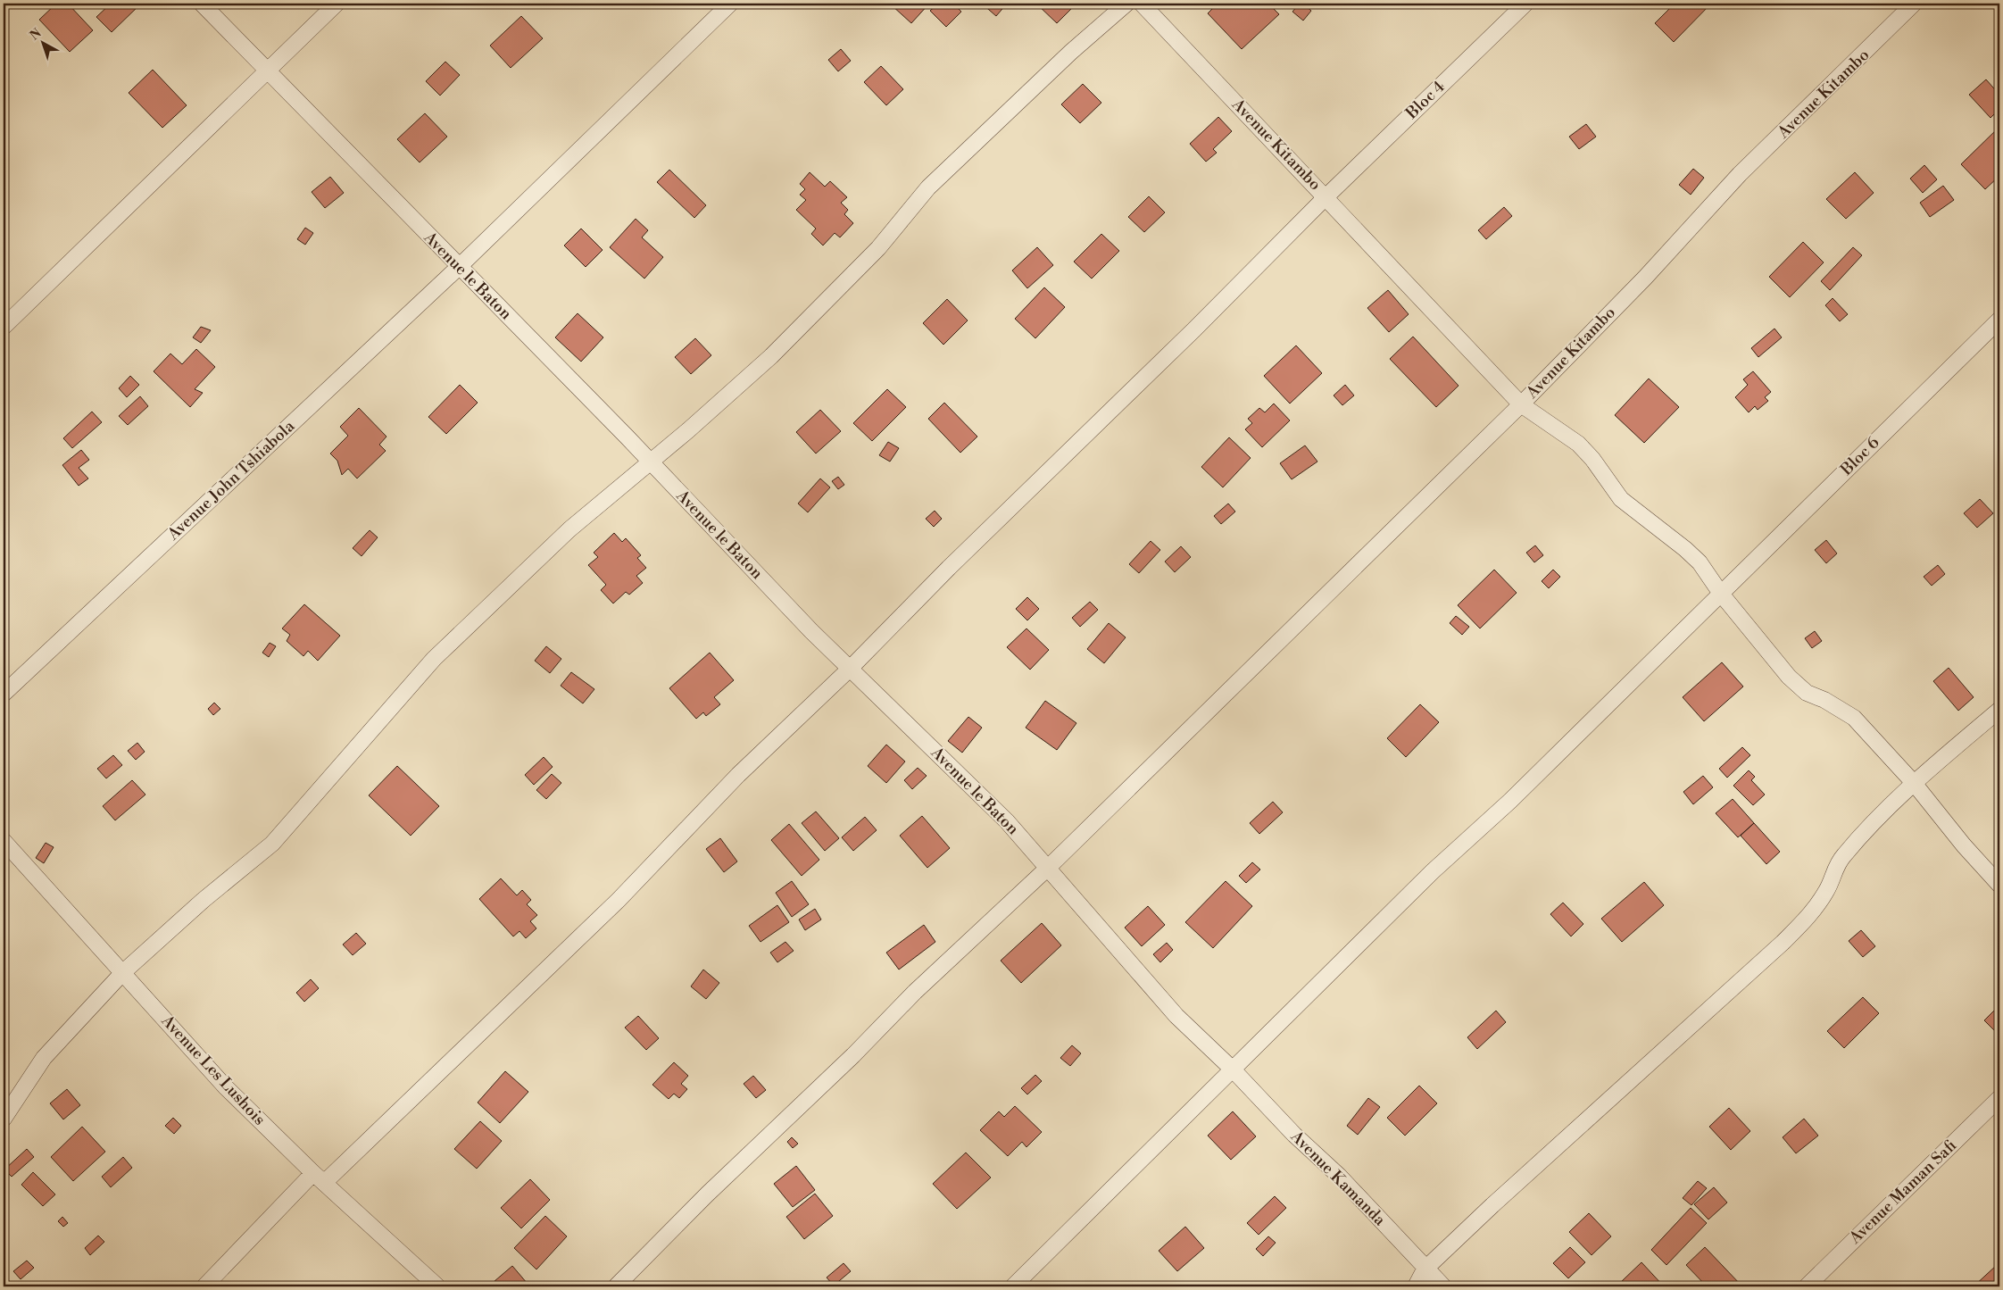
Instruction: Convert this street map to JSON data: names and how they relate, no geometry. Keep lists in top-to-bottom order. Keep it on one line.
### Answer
{"streets":{"street":["Avenue Kitambo","Bloc 4","Avenue le Baton","Bloc 6","Avenue John Tshiabola","Avenue Les Lushois","Avenue Kamanda","Avenue Maman Safi"]},"crossings":[["Avenue Kitambo","Bloc 4"],["Bloc 4","Avenue le Baton"],["Bloc 4","Avenue Les Lushois"],["Avenue le Baton","Bloc 6"],["Avenue le Baton","Avenue John Tshiabola"],["Avenue le Baton","Avenue Kamanda"],["Bloc 6","Avenue Kamanda"]],"north":"top left"}
